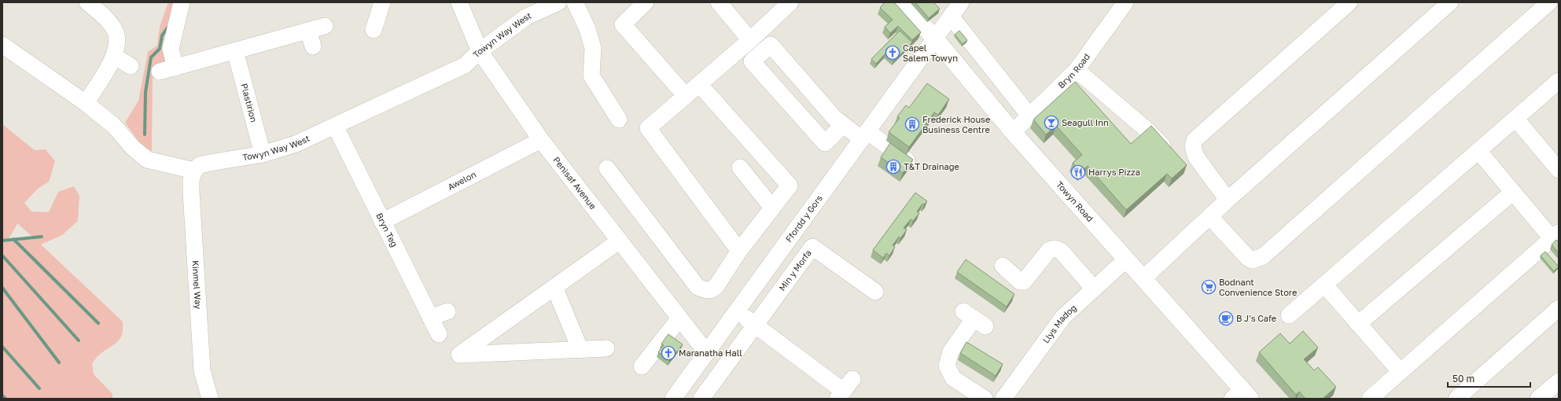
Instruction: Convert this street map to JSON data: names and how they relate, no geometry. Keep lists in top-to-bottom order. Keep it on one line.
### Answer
{"streets":{"main road":["Towyn Road"],"street":["Towyn Way West","Bryn Road","Plastirion","Awelon","Penisaf Avenue","Ffordd y Gors","Bryn Teg","Min y Morfa","Kinmel Way","Llys Madog"]},"crossings":[["Towyn Way West","Plastirion"],["Towyn Way West","Penisaf Avenue"],["Towyn Way West","Bryn Teg"],["Towyn Way West","Kinmel Way"],["Bryn Road","Towyn Road"],["Awelon","Penisaf Avenue"],["Awelon","Bryn Teg"],["Penisaf Avenue","Ffordd y Gors"],["Towyn Road","Ffordd y Gors"],["Towyn Road","Llys Madog"]],"places":{"church":["Capel Salem Towyn","Maranatha Hall"],"bar":["Seagull Inn"],"building":["Frederick House Business Centre","T&T Drainage"],"restaurant":["Harrys Pizza"],"supermarket":["Bodnant Convenience Store"],"cafe":["B J's Cafe"]},"scale_bar":"50 m"}
